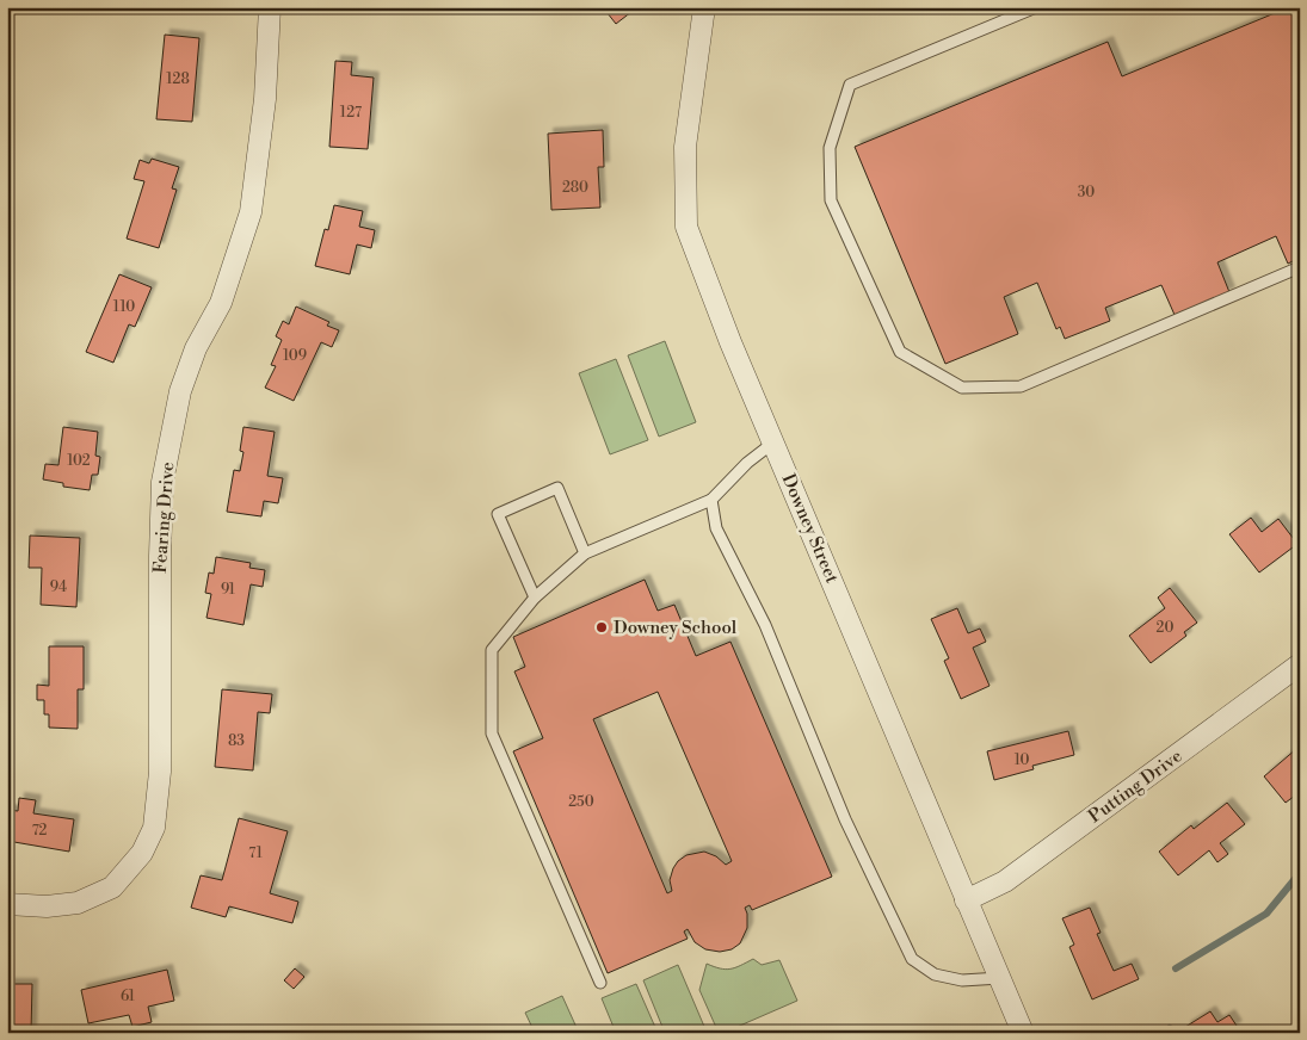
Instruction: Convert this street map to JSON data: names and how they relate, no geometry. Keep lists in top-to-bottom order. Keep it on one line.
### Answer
{"streets":{"street":["Fearing Drive","Downey Street","Putting Drive"]},"crossings":[["Downey Street","Putting Drive"]],"places":["Downey School"],"house_numbers":["128","127","280","30","110","109","102","94","91","20","83","10","250","72","71","61"]}
